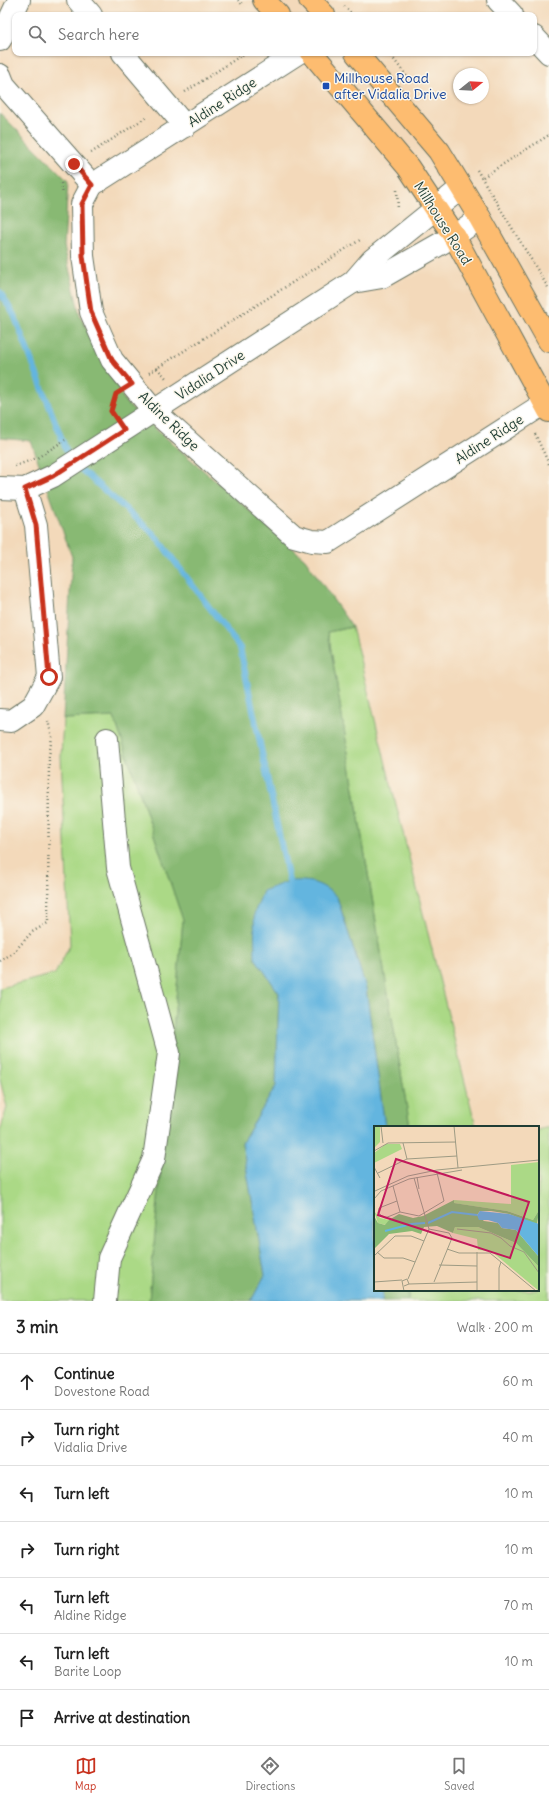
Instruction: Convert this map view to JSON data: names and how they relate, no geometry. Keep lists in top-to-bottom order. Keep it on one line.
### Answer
{"streets":{"main road":["Millhouse Road"],"street":["Aldine Ridge","Vidalia Drive"]},"crossings":[["Aldine Ridge","Millhouse Road"],["Aldine Ridge","Vidalia Drive"],["Millhouse Road","Vidalia Drive"]],"places":{"transit":["Millhouse Road after Vidalia Drive"]},"north":"right","page":{"search":"Search here","heading":["3 min","Walk · 200 m"],"list":[["Continue","Dovestone Road","60 m"],["Turn right","Vidalia Drive","40 m"],["Turn left","10 m"],["Turn right","10 m"],["Turn left","Aldine Ridge","70 m"],["Turn left","Barite Loop","10 m"],"Arrive at destination"],"nav":["Map","Directions","Saved"]}}
